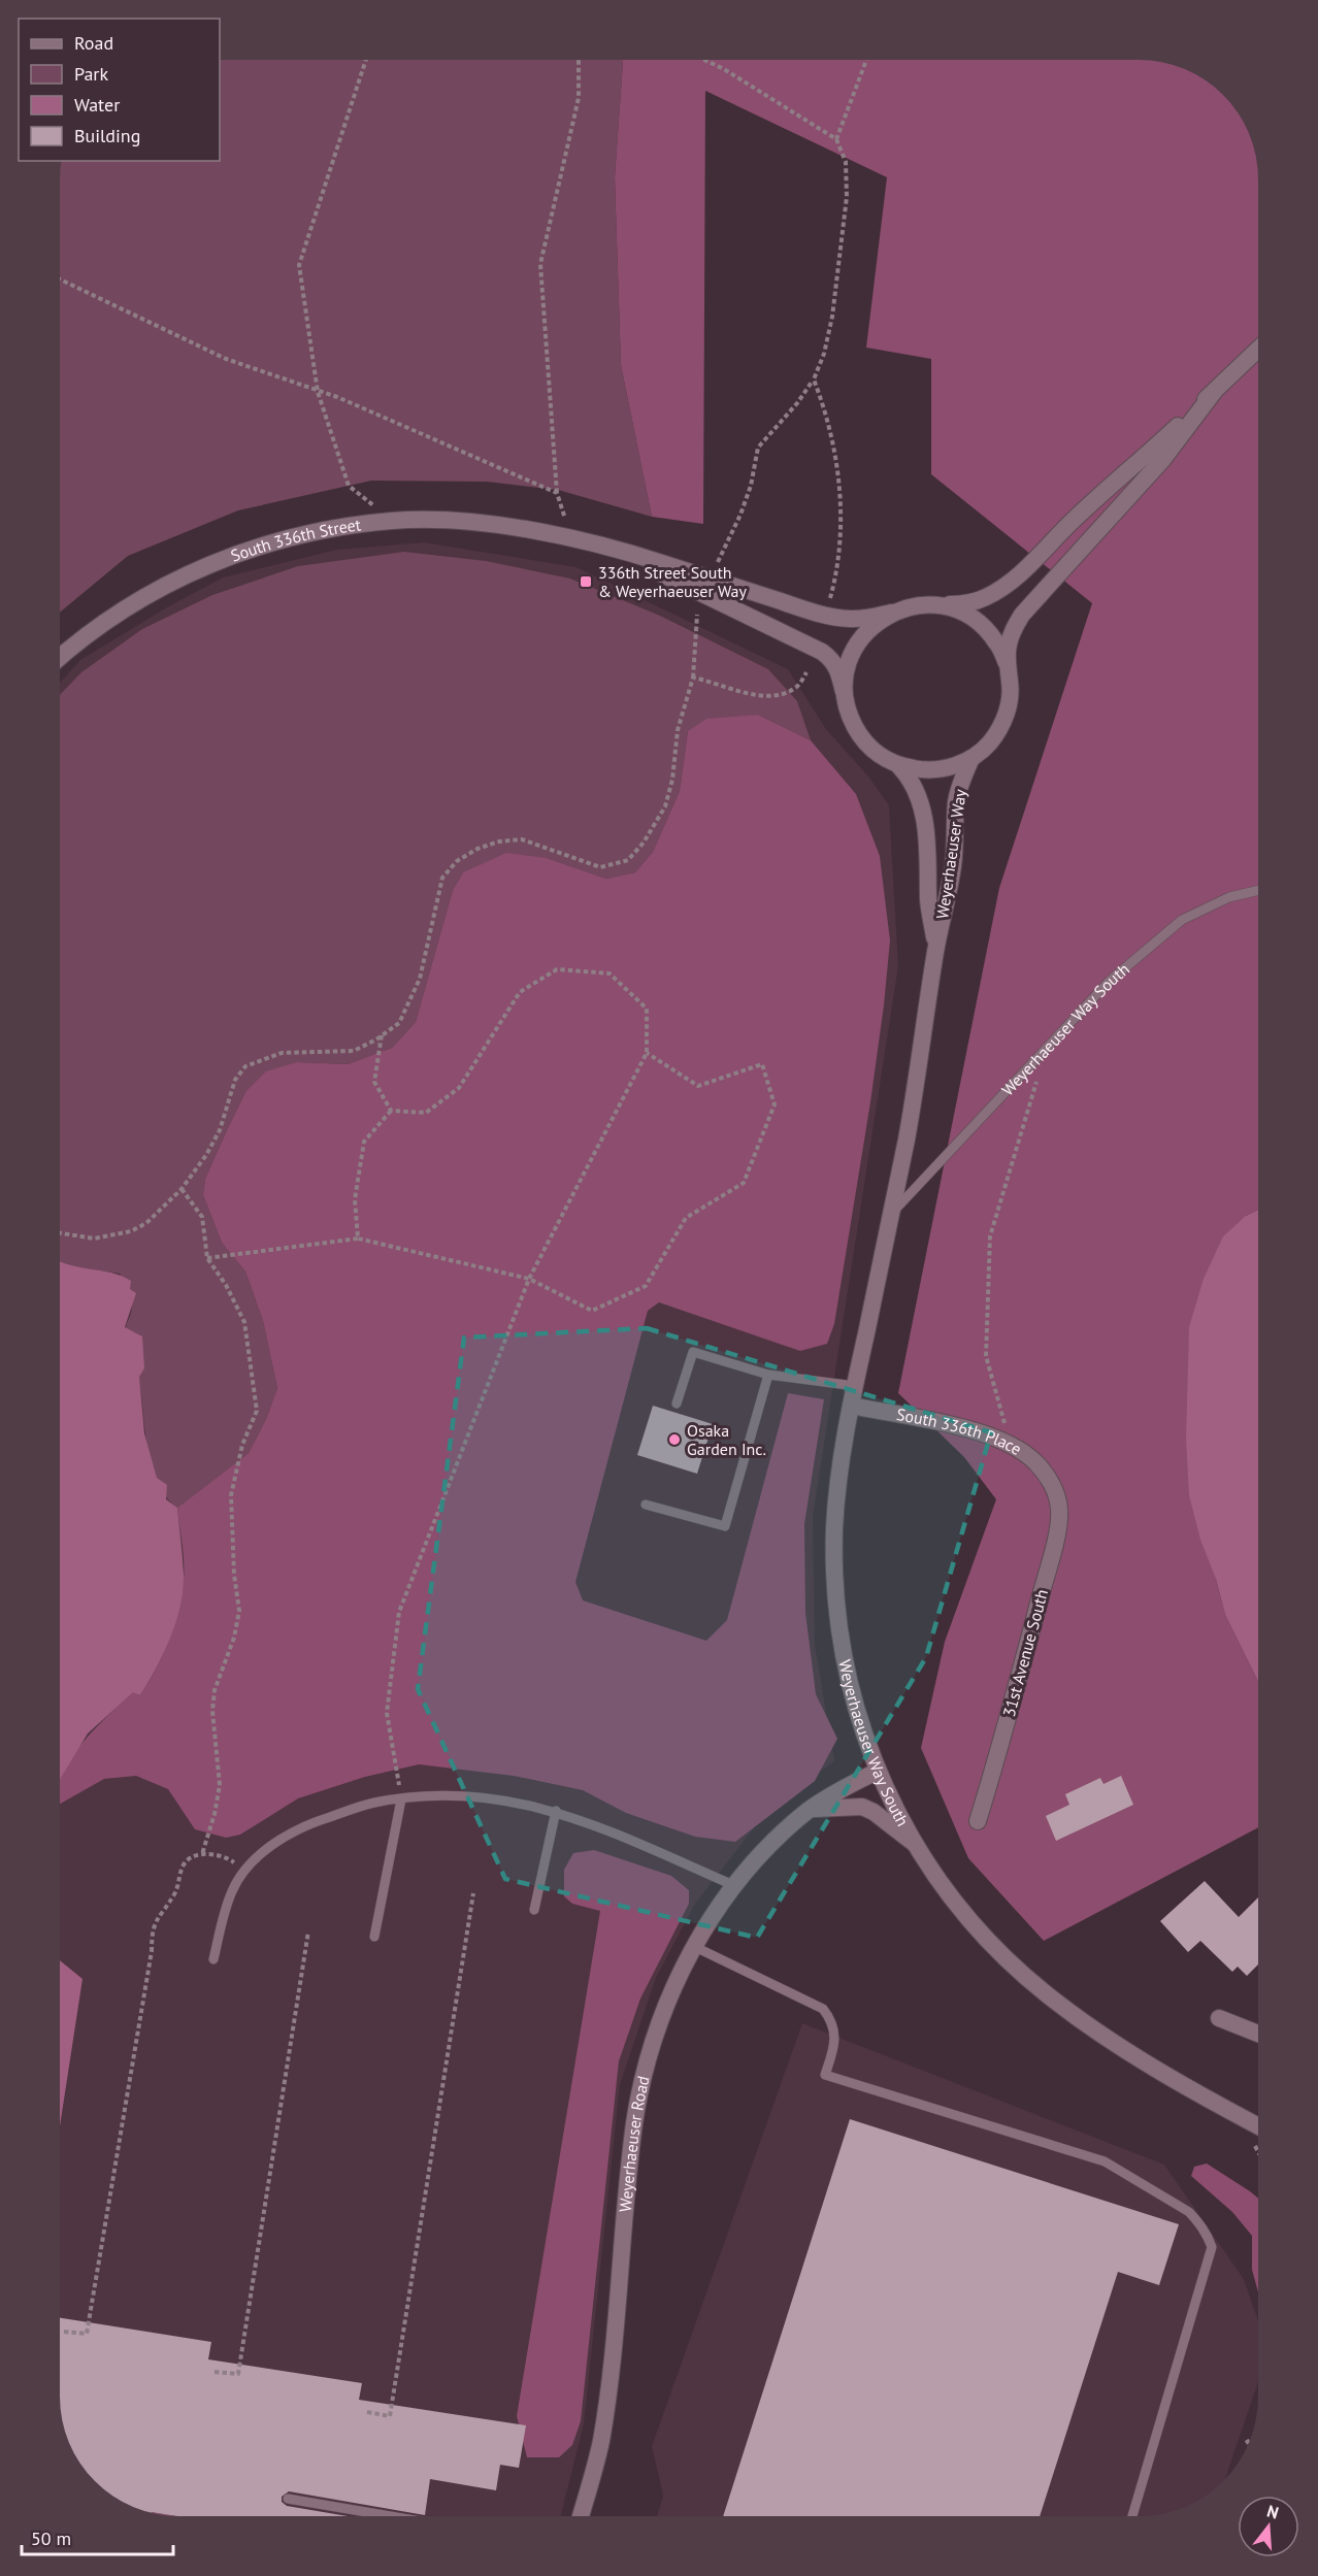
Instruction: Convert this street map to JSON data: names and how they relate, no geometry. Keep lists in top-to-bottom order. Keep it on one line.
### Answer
{"streets":{"street":["South 336th Street","Weyerhaeuser Way","Weyerhaeuser Way South","South 336th Place","31st Avenue South","Weyerhaeuser Road"]},"crossings":[["South 336th Street","Weyerhaeuser Way"],["Weyerhaeuser Way","Weyerhaeuser Way South"],["Weyerhaeuser Way South","South 336th Place"],["Weyerhaeuser Way South","Weyerhaeuser Road"],["South 336th Place","31st Avenue South"]],"places":{"transit":["336th Street South & Weyerhaeuser Way"],"other":["Osaka Garden Inc."]},"legend":["Road","Park","Water","Building"],"scale_bar":"50 m","north":"top"}
